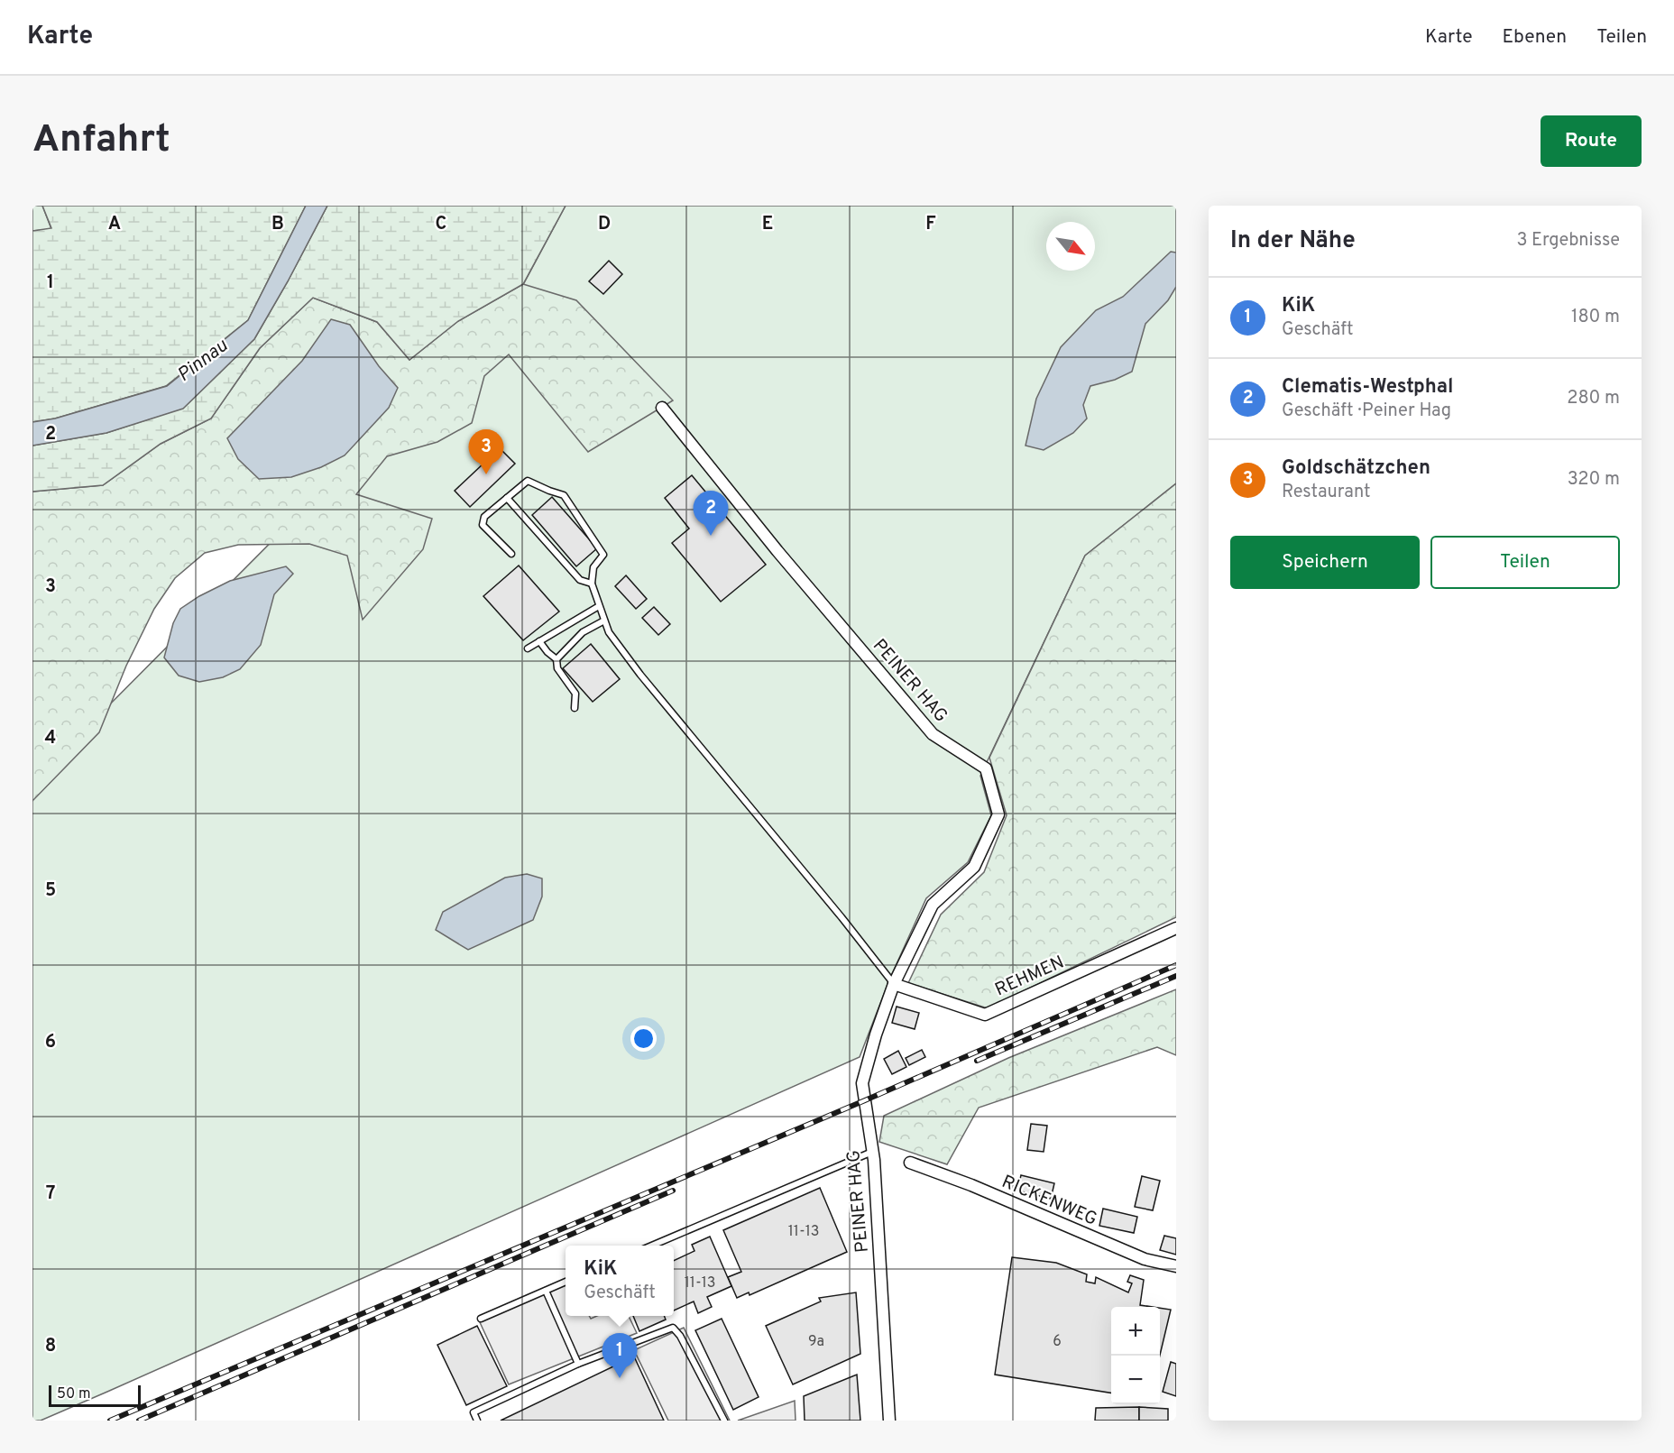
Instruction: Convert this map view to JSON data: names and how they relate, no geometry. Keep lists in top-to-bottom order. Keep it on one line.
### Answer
{"streets":{"street":["PEINER HAG","REHMEN","RICKENWEG"]},"crossings":[["PEINER HAG","REHMEN"]],"water":["Pinnau"],"house_numbers":["11-13","11-13","9a","6"],"scale_bar":"50 m","north":"bottom right","page":{"header":"Karte","nav":["Karte","Ebenen","Teilen"],"buttons":["Route",["Speichern","Teilen"]],"title":"Anfahrt","heading":["In der Nähe","3 Ergebnisse"],"list":[{"mark":"1","name":"KiK","note":"Geschäft","value":"180 m"},{"mark":"2","name":"Clematis-Westphal","note":"Geschäft · Peiner Hag","value":"280 m"},{"mark":"3","name":"Goldschätzchen","note":"Restaurant","value":"320 m"}],"pins":["3","2","1"],"popup":["KiK","Geschäft"],"map_buttons":["+","−"],"scale":"50 m"},"grid":{"columns":["A","B","C","D","E","F"],"rows":["1","2","3","4","5","6","7","8"]}}
